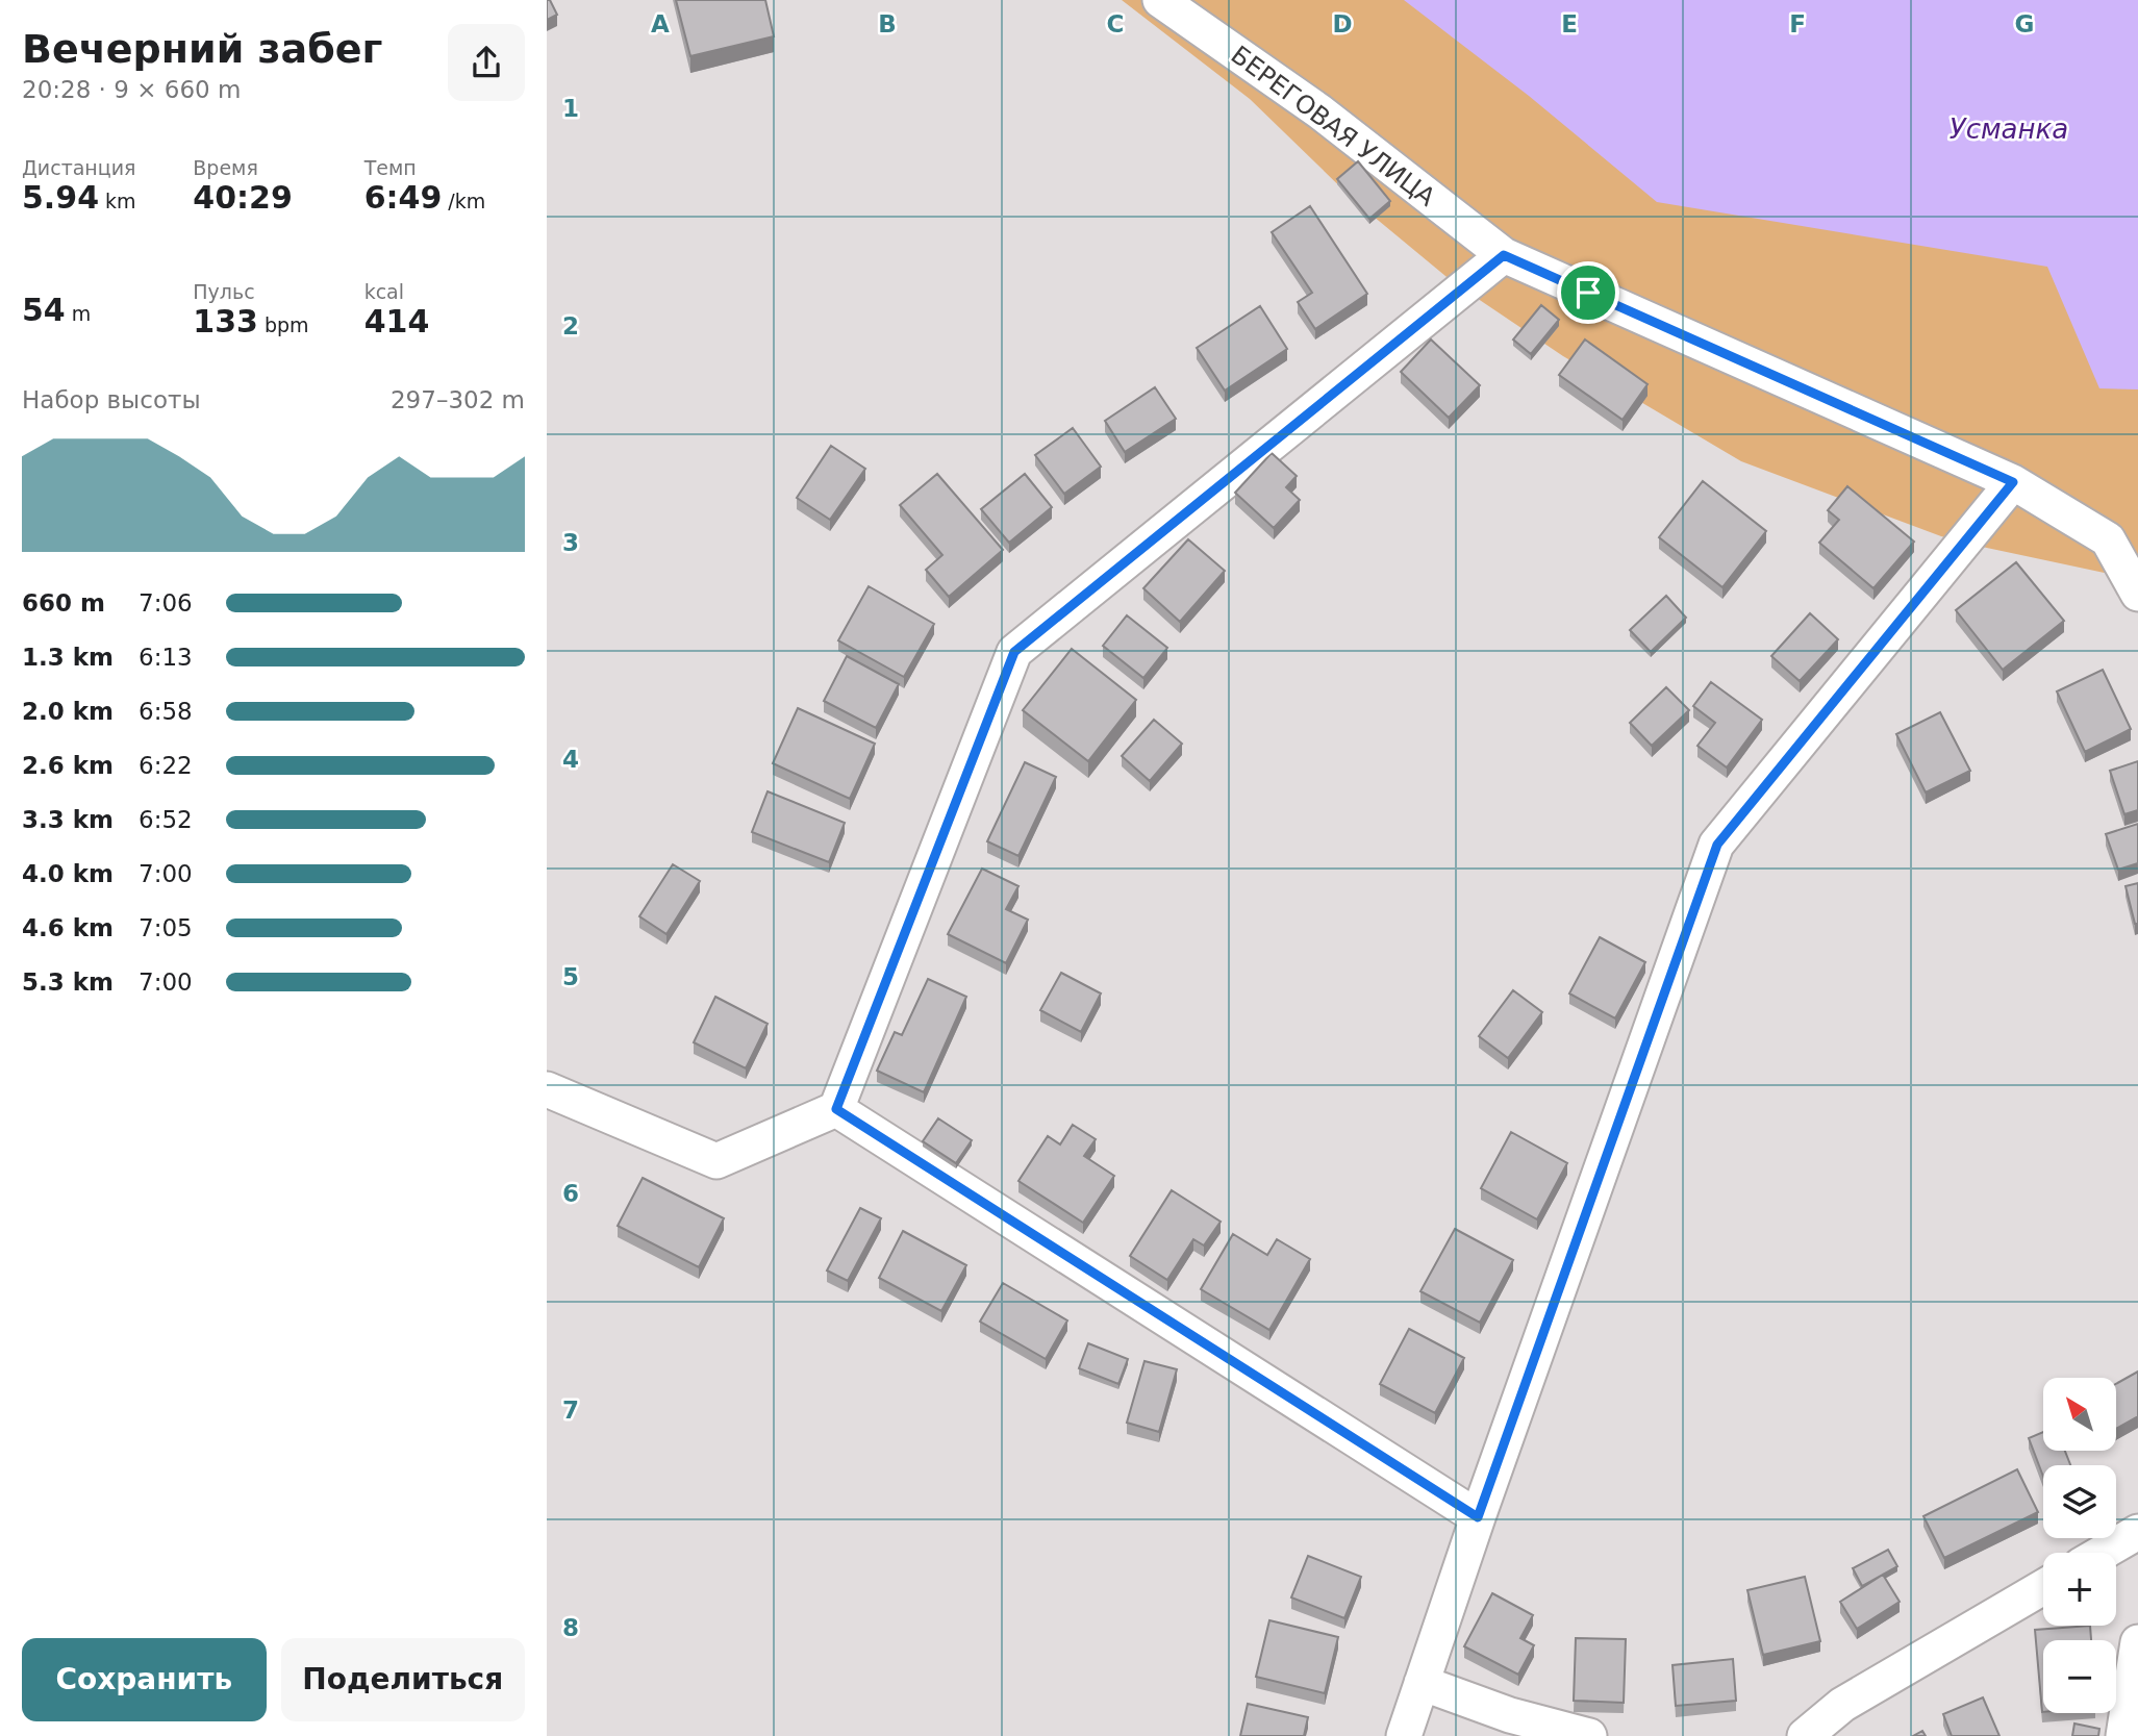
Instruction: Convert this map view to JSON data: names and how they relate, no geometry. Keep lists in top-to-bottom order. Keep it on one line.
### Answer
{"streets":{"street":["БЕРЕГОВАЯ УЛИЦА"]},"water":["Усманка"],"north":"top left","page":{"heading":["Вечерний забег","20:28 · 9 × 660 m"],"stats":[["Дистанция","5.94 km"],["Время","40:29"],["Темп","6:49 /km"],["54 m"],["Пульс","133 bpm"],["kcal","414"]],"chart":["Набор высоты","297–302 m"],"list":[{"name":"660 m","note":"7:06"},{"name":"1.3 km","note":"6:13"},{"name":"2.0 km","note":"6:58"},{"name":"2.6 km","note":"6:22"},{"name":"3.3 km","note":"6:52"},{"name":"4.0 km","note":"7:00"},{"name":"4.6 km","note":"7:05"},{"name":"5.3 km","note":"7:00"}],"map_buttons":["+","−"],"buttons":["Сохранить","Поделиться"]},"grid":{"columns":["A","B","C","D","E","F","G"],"rows":["1","2","3","4","5","6","7","8"]}}
